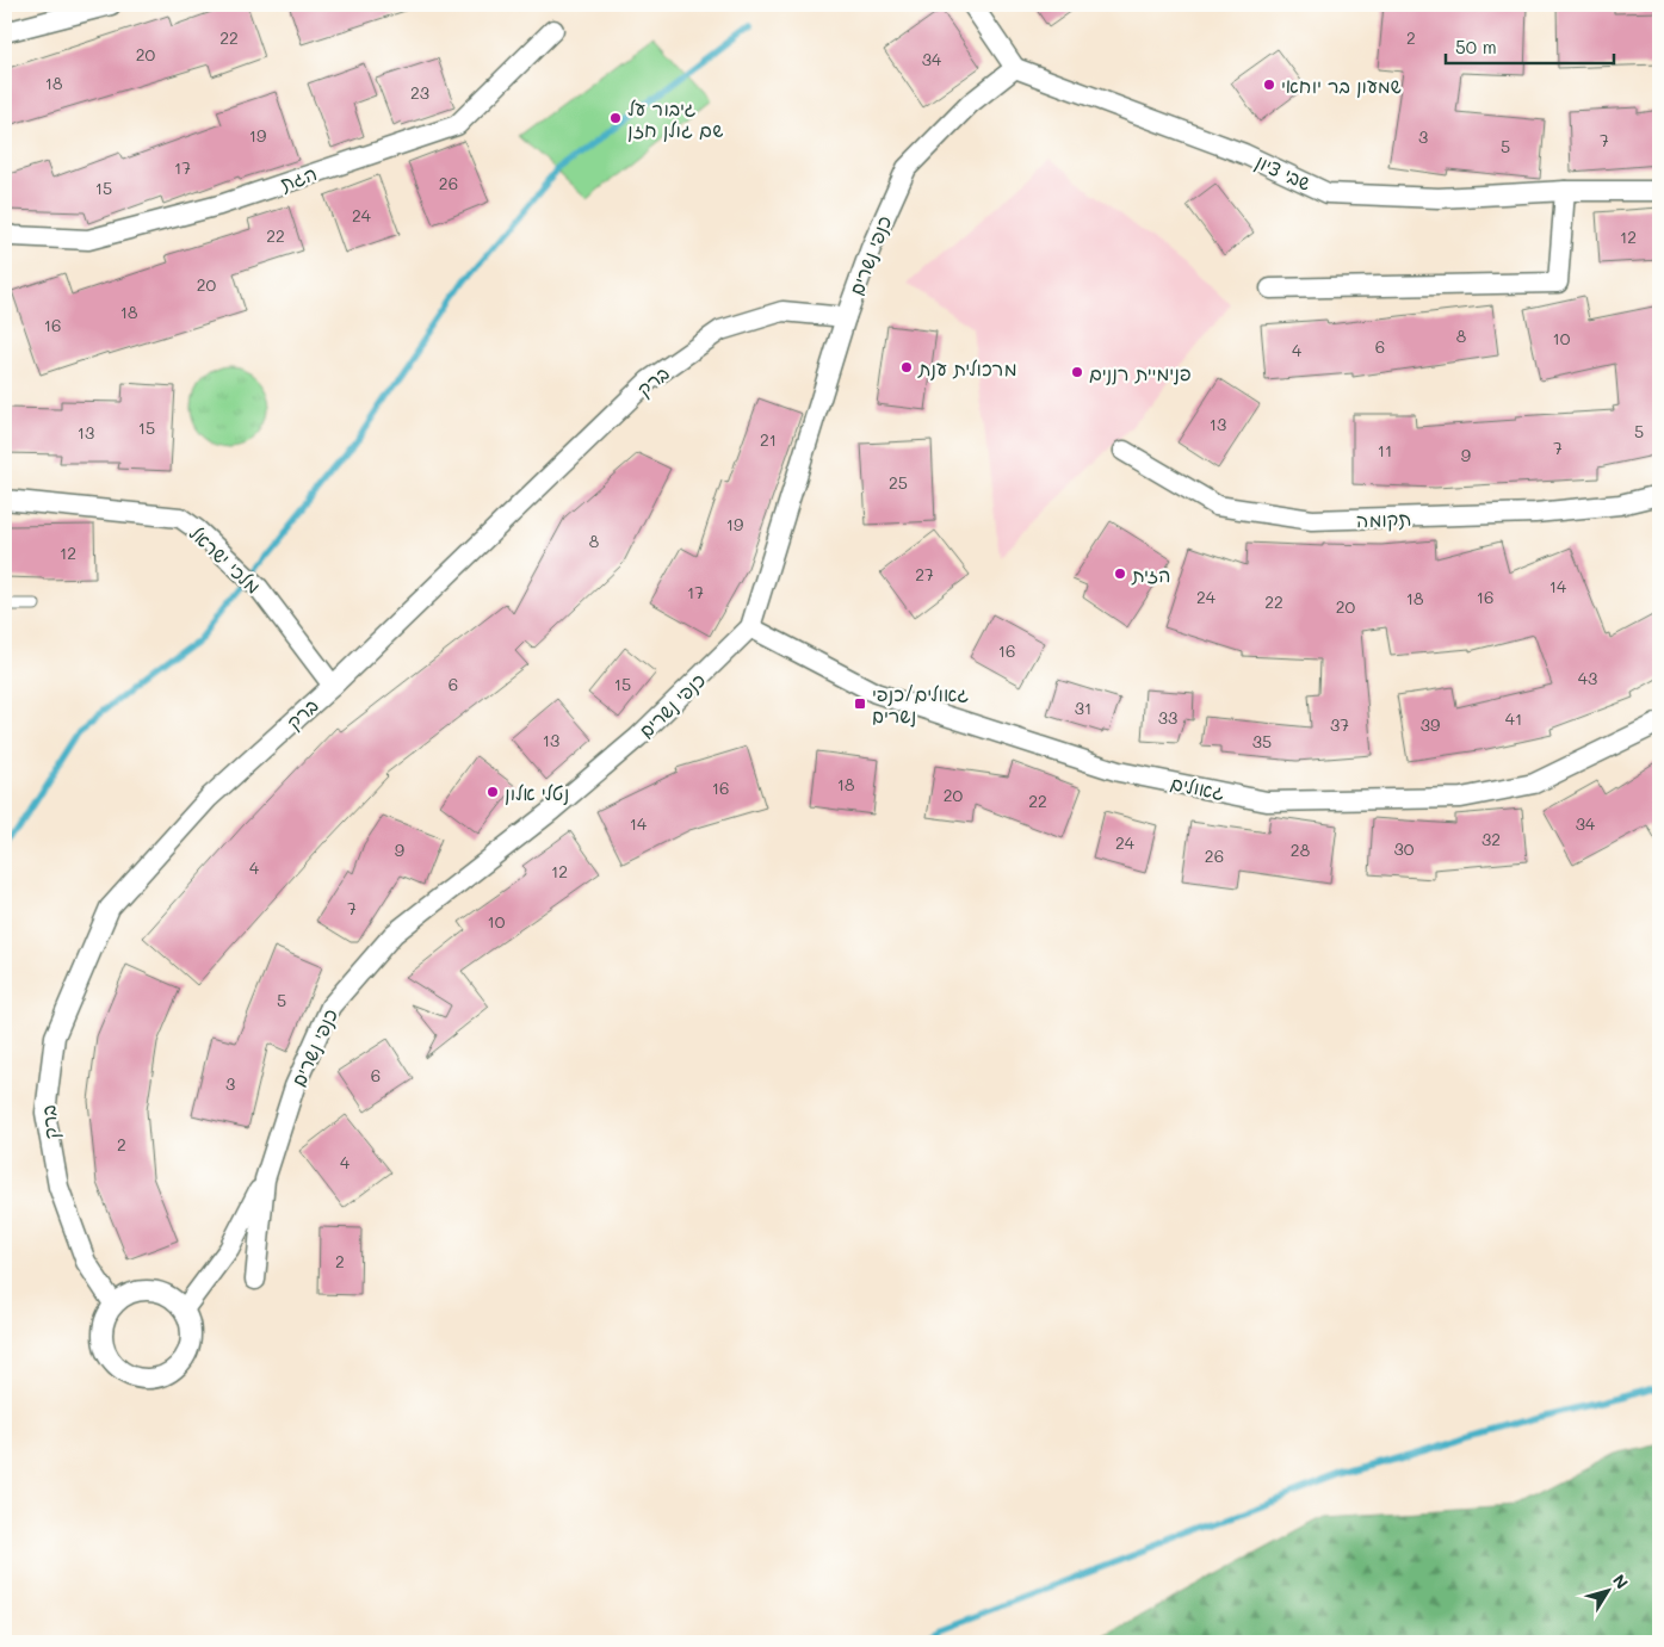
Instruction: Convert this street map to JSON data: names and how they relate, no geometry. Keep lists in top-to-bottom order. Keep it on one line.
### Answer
{"streets":{"street":["שבי ציון","הגת","כנפי נשרים","ברק","תקומה","מלכי ישראל","גאולים"]},"crossings":[["שבי ציון","כנפי נשרים"],["כנפי נשרים","ברק"],["כנפי נשרים","גאולים"],["ברק","מלכי ישראל"]],"places":{"other":["שמעון בר יוחאי","גיבור על שם גולן חזן","מרכולית ענת","פנימיית רננים","הזית","נטלי אלון"],"transit":["גאולים/כנפי נשרים"]},"house_numbers":["22","2","20","34","18","23","19","3","7","5","17","26","15","24","22","12","20","18","16","8","10","6","4","13","15","5","13","21","7","11","9","25","19","8","12","27","14","17","24","16","18","22","20","16","43","6","15","31","33","41","37","39","13","35","18","16","20","22","14","34","32","24","30","9","28","26","4","12","7","10","5","6","3","2","4","2"],"scale_bar":"50 m","north":"top right"}
